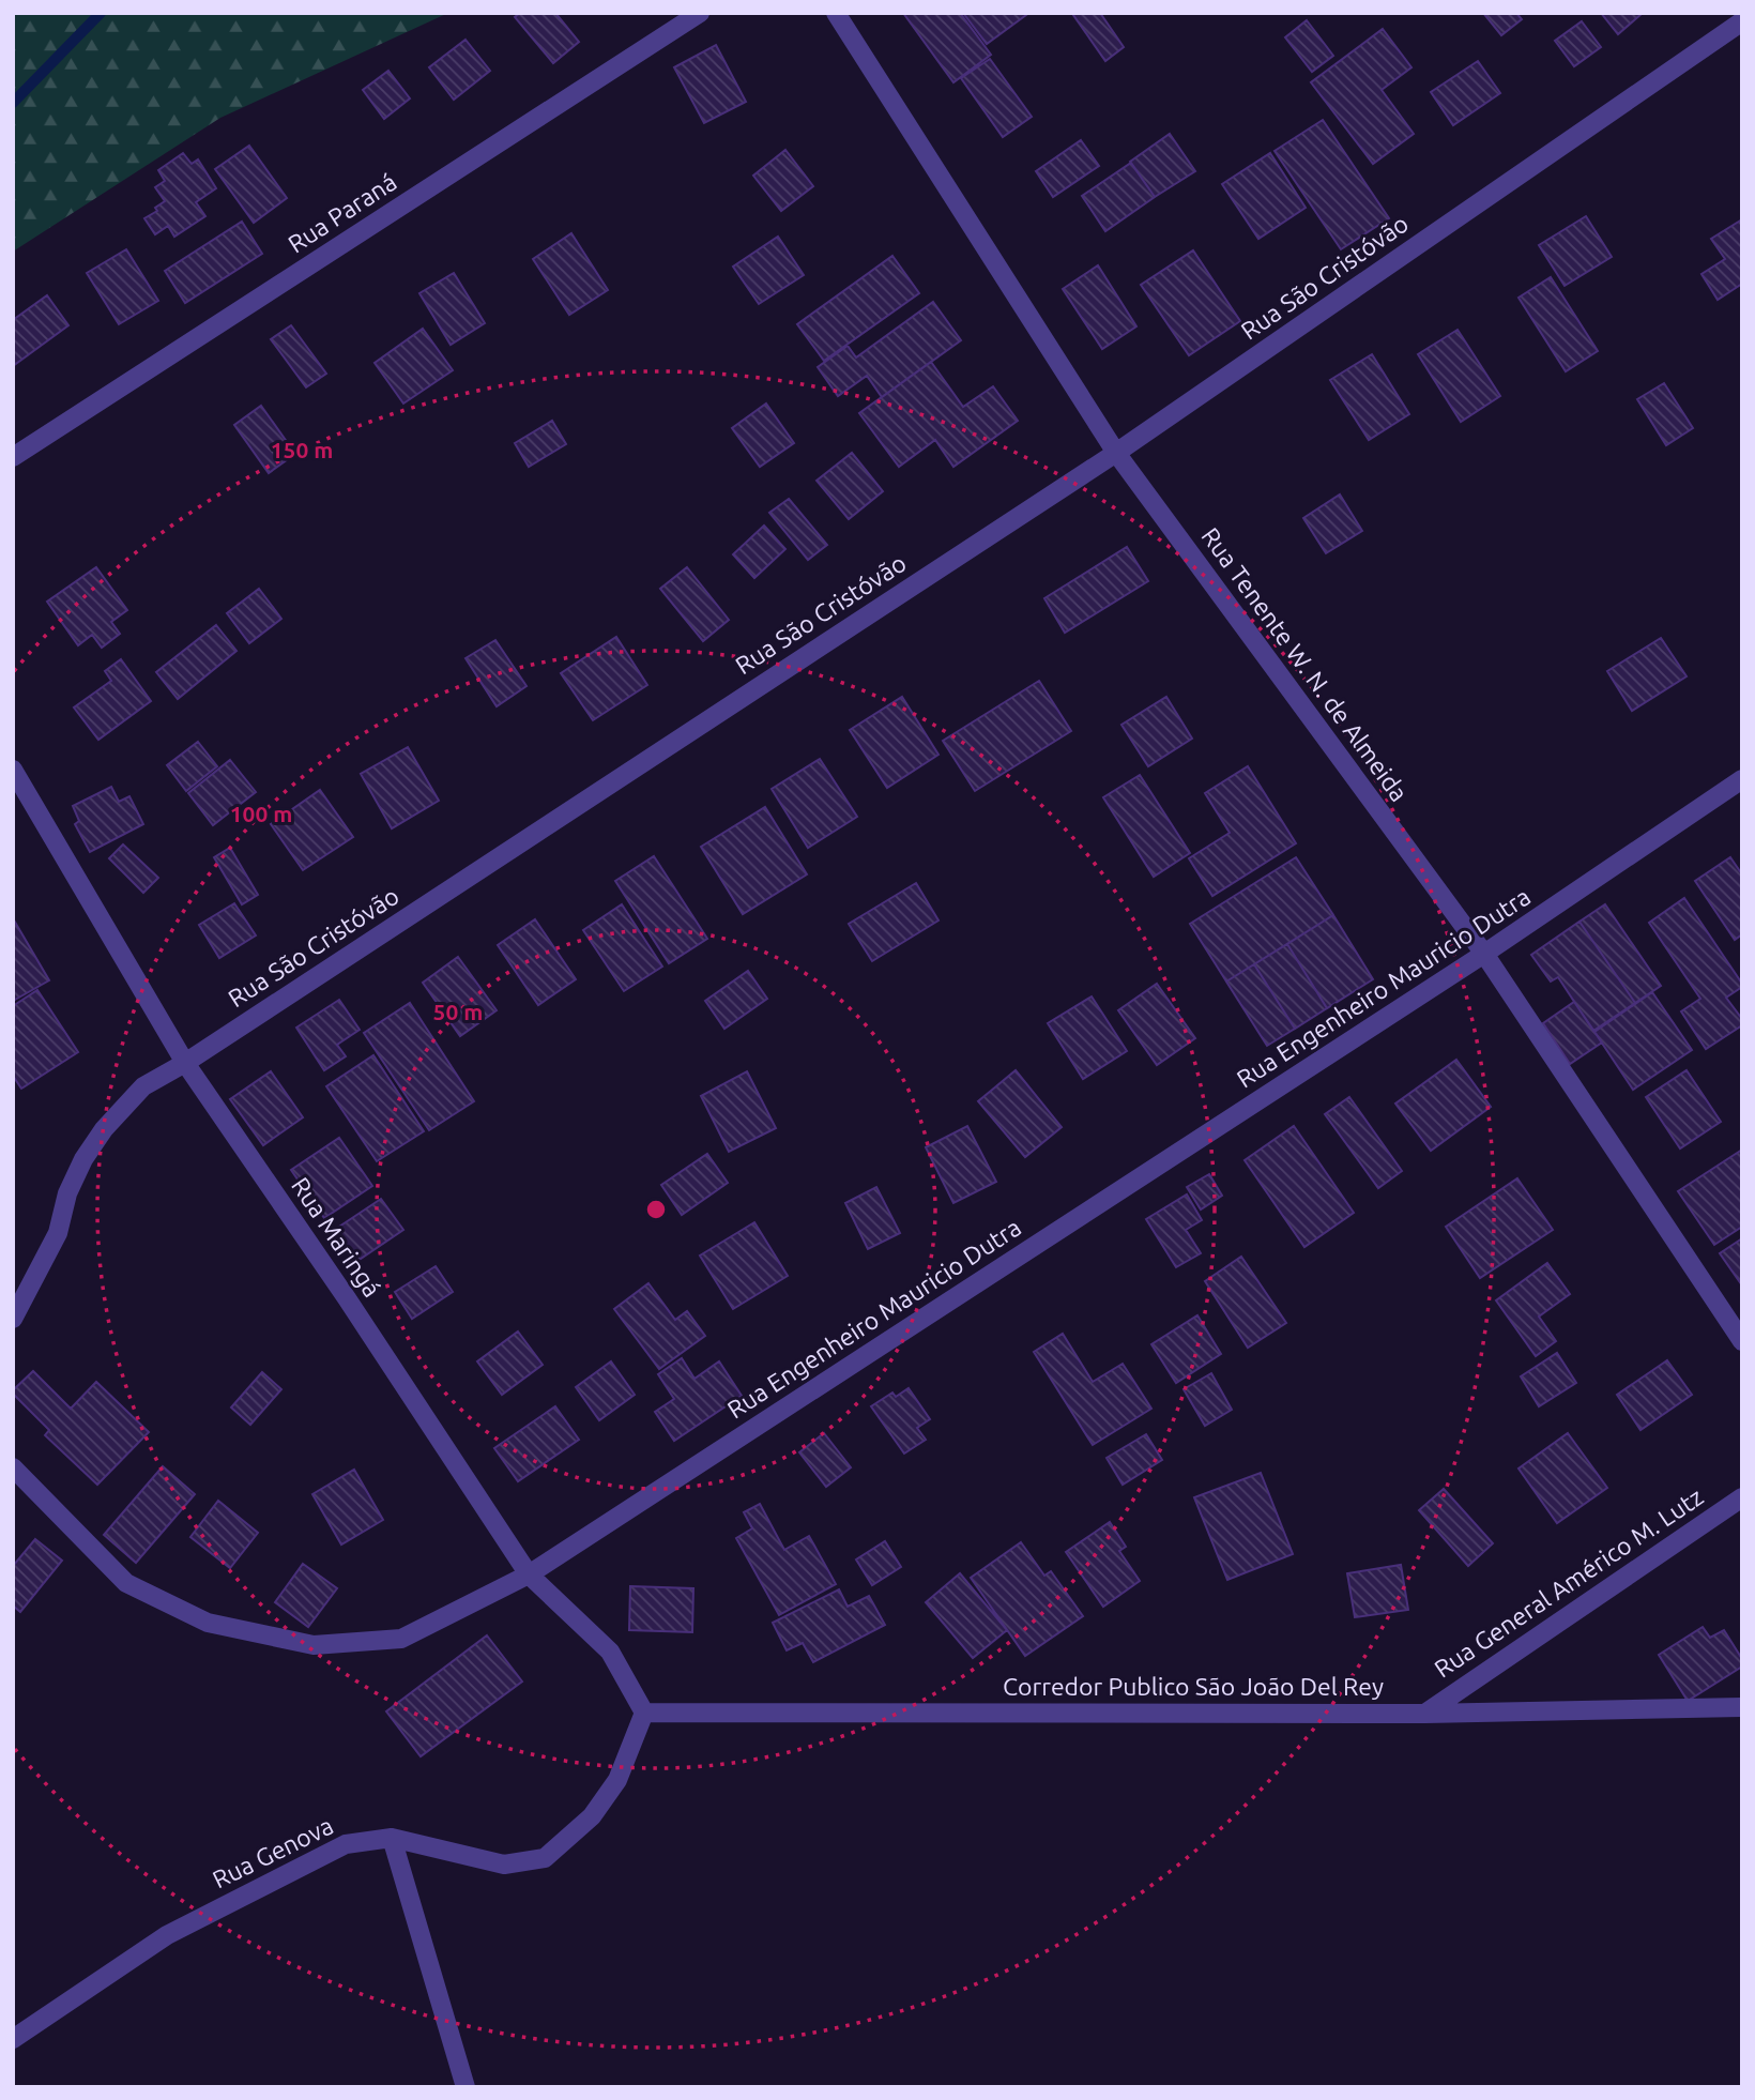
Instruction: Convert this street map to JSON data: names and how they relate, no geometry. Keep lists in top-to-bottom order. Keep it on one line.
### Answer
{"streets":{"street":["Rua Paraná","Rua São Cristóvão","Rua Tenente W. N. de Almeida","Rua Engenheiro Mauricio Dutra","Rua Maringá","Rua General Américo M. Lutz","Corredor Publico São João Del Rey","Rua Genova"]},"crossings":[["Rua São Cristóvão","Rua Tenente W. N. de Almeida"],["Rua São Cristóvão","Rua Maringá"],["Rua Tenente W. N. de Almeida","Rua Engenheiro Mauricio Dutra"],["Rua Engenheiro Mauricio Dutra","Rua Maringá"],["Rua Maringá","Corredor Publico São João Del Rey"],["Rua Maringá","Rua Genova"],["Rua General Américo M. Lutz","Corredor Publico São João Del Rey"],["Corredor Publico São João Del Rey","Rua Genova"]],"rings":["150 m","100 m","50 m"]}
